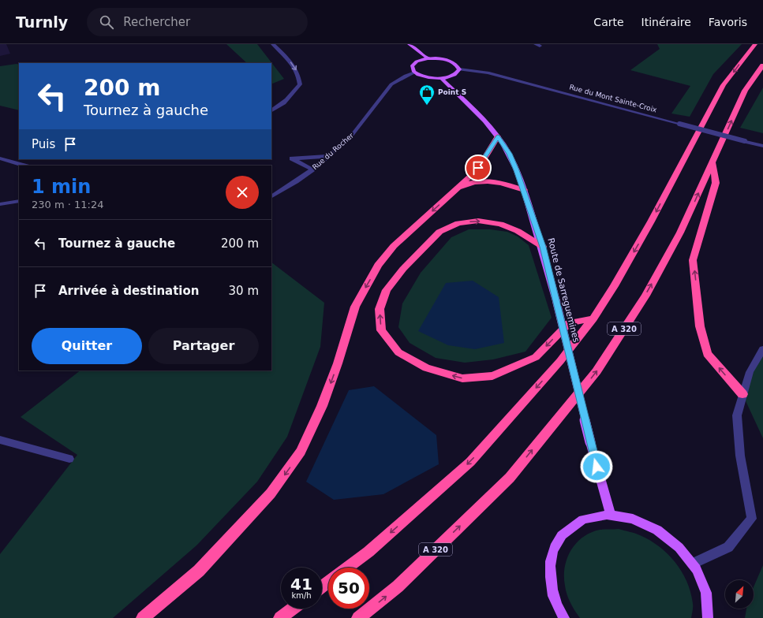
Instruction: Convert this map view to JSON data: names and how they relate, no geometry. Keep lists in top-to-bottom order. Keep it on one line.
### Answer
{"streets":{"highway":["A 320"],"main road":["Route de Sarreguemines"],"street":["Rue du Mont Sainte-Croix","Rue du Rocher"]},"places":{"shop":["Point S"]},"north":"top right","page":{"header":"Turnly","search":"Rechercher","nav":["Carte","Itinéraire","Favoris"],"turn":["200 m","Tournez à gauche"],"then":"Puis","heading":["1 min","230 m · 11:24"],"list":[{"name":"Tournez à gauche","value":"200 m"},{"name":"Arrivée à destination","value":"30 m"}],"buttons":["Quitter","Partager"],"speed":"41 km/h","limit":"50"}}
